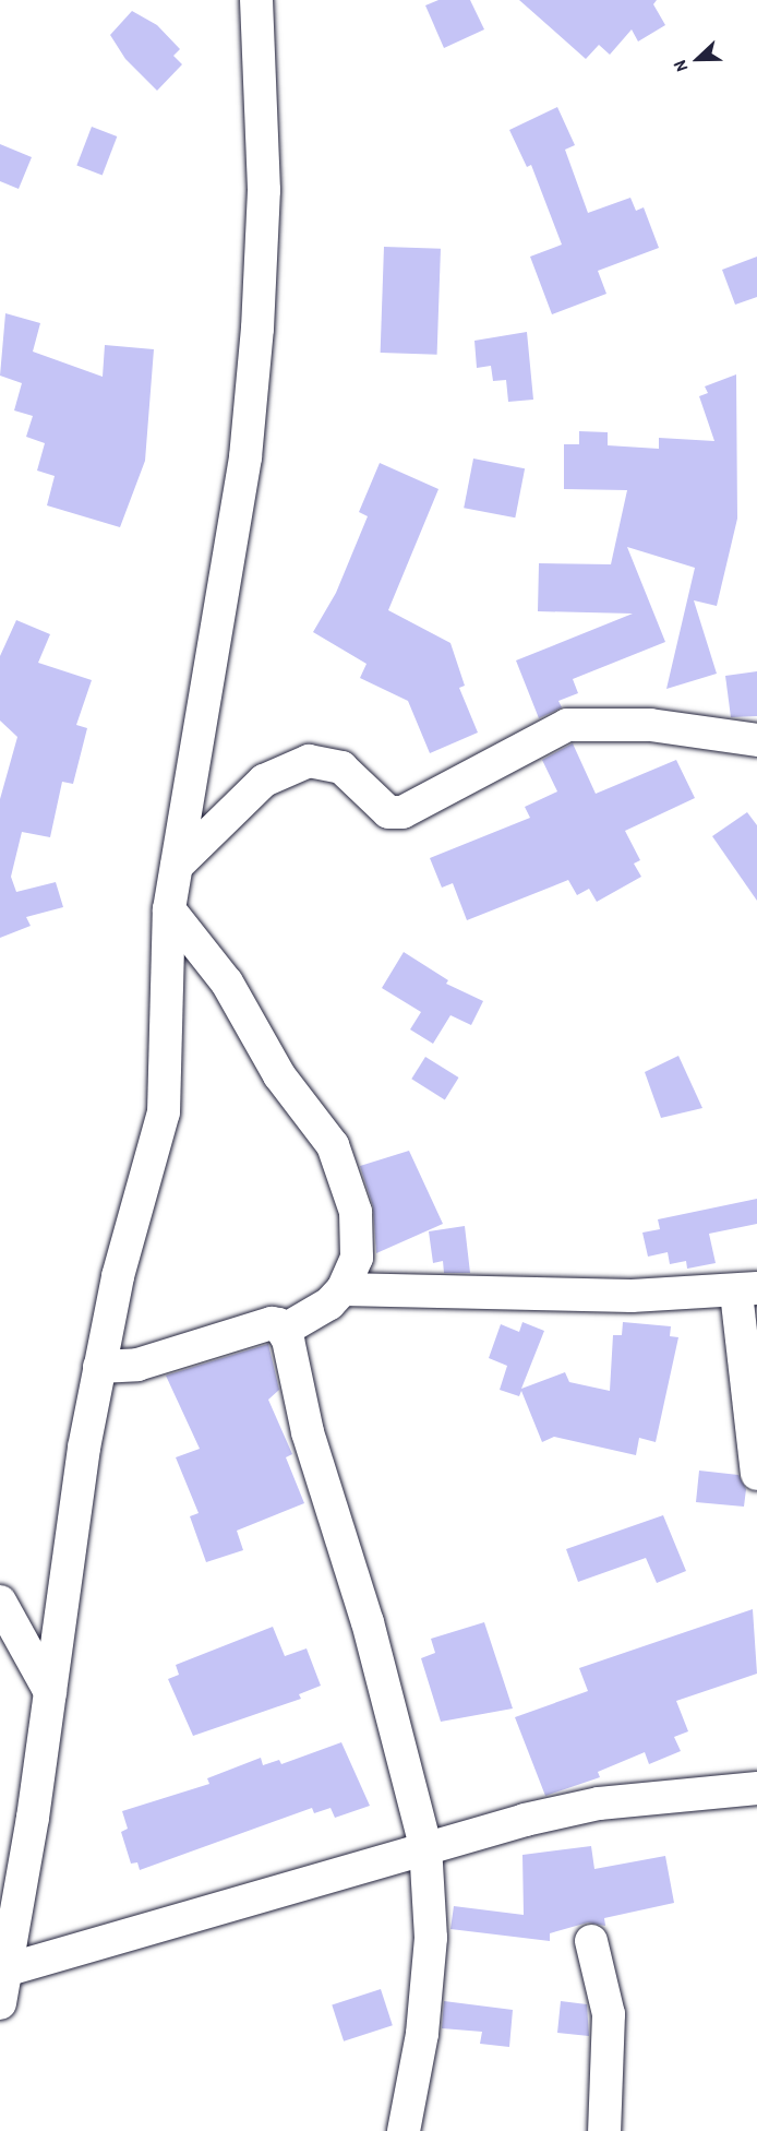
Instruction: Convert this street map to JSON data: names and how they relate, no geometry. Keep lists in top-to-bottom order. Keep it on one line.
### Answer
{"north":"left"}
